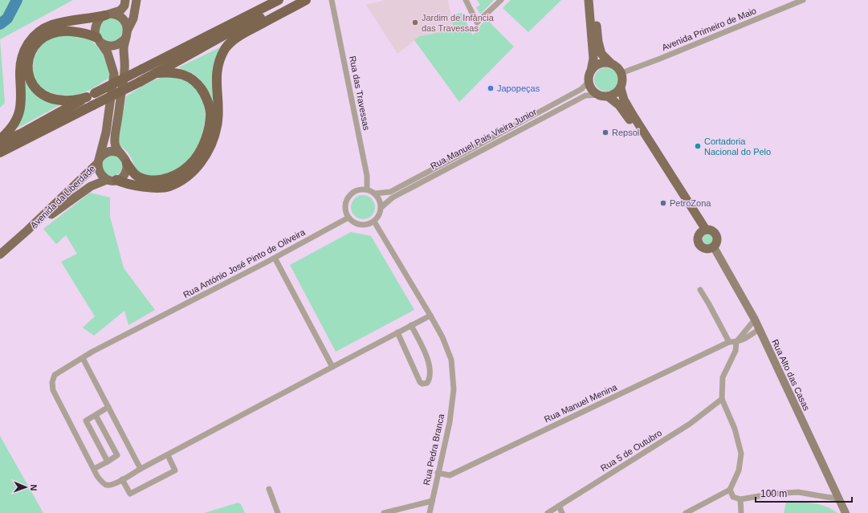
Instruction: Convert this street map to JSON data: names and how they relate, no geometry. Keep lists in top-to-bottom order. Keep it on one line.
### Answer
{"streets":{"main road":["Avenida da Liberdade","Rua Alto das Casas"],"street":["Avenida Primeiro de Maio","Rua das Travessas","Rua Manuel Pais Vieira Junior","Rua António José Pinto de Oliveira","Rua Manuel Menina","Rua Pedra Branca","Rua 5 de Outubro"]},"crossings":[["Avenida Primeiro de Maio","Rua Manuel Pais Vieira Junior"],["Rua das Travessas","Rua Manuel Pais Vieira Junior"],["Rua das Travessas","Rua António José Pinto de Oliveira"],["Rua Manuel Pais Vieira Junior","Rua António José Pinto de Oliveira"],["Rua Manuel Menina","Rua Pedra Branca"]],"places":["Jardim de Infância das Travessas","Japopeças","Repsol","Cortadoria Nacional do Pelo","PetroZona"],"scale_bar":"100 m","north":"right"}
